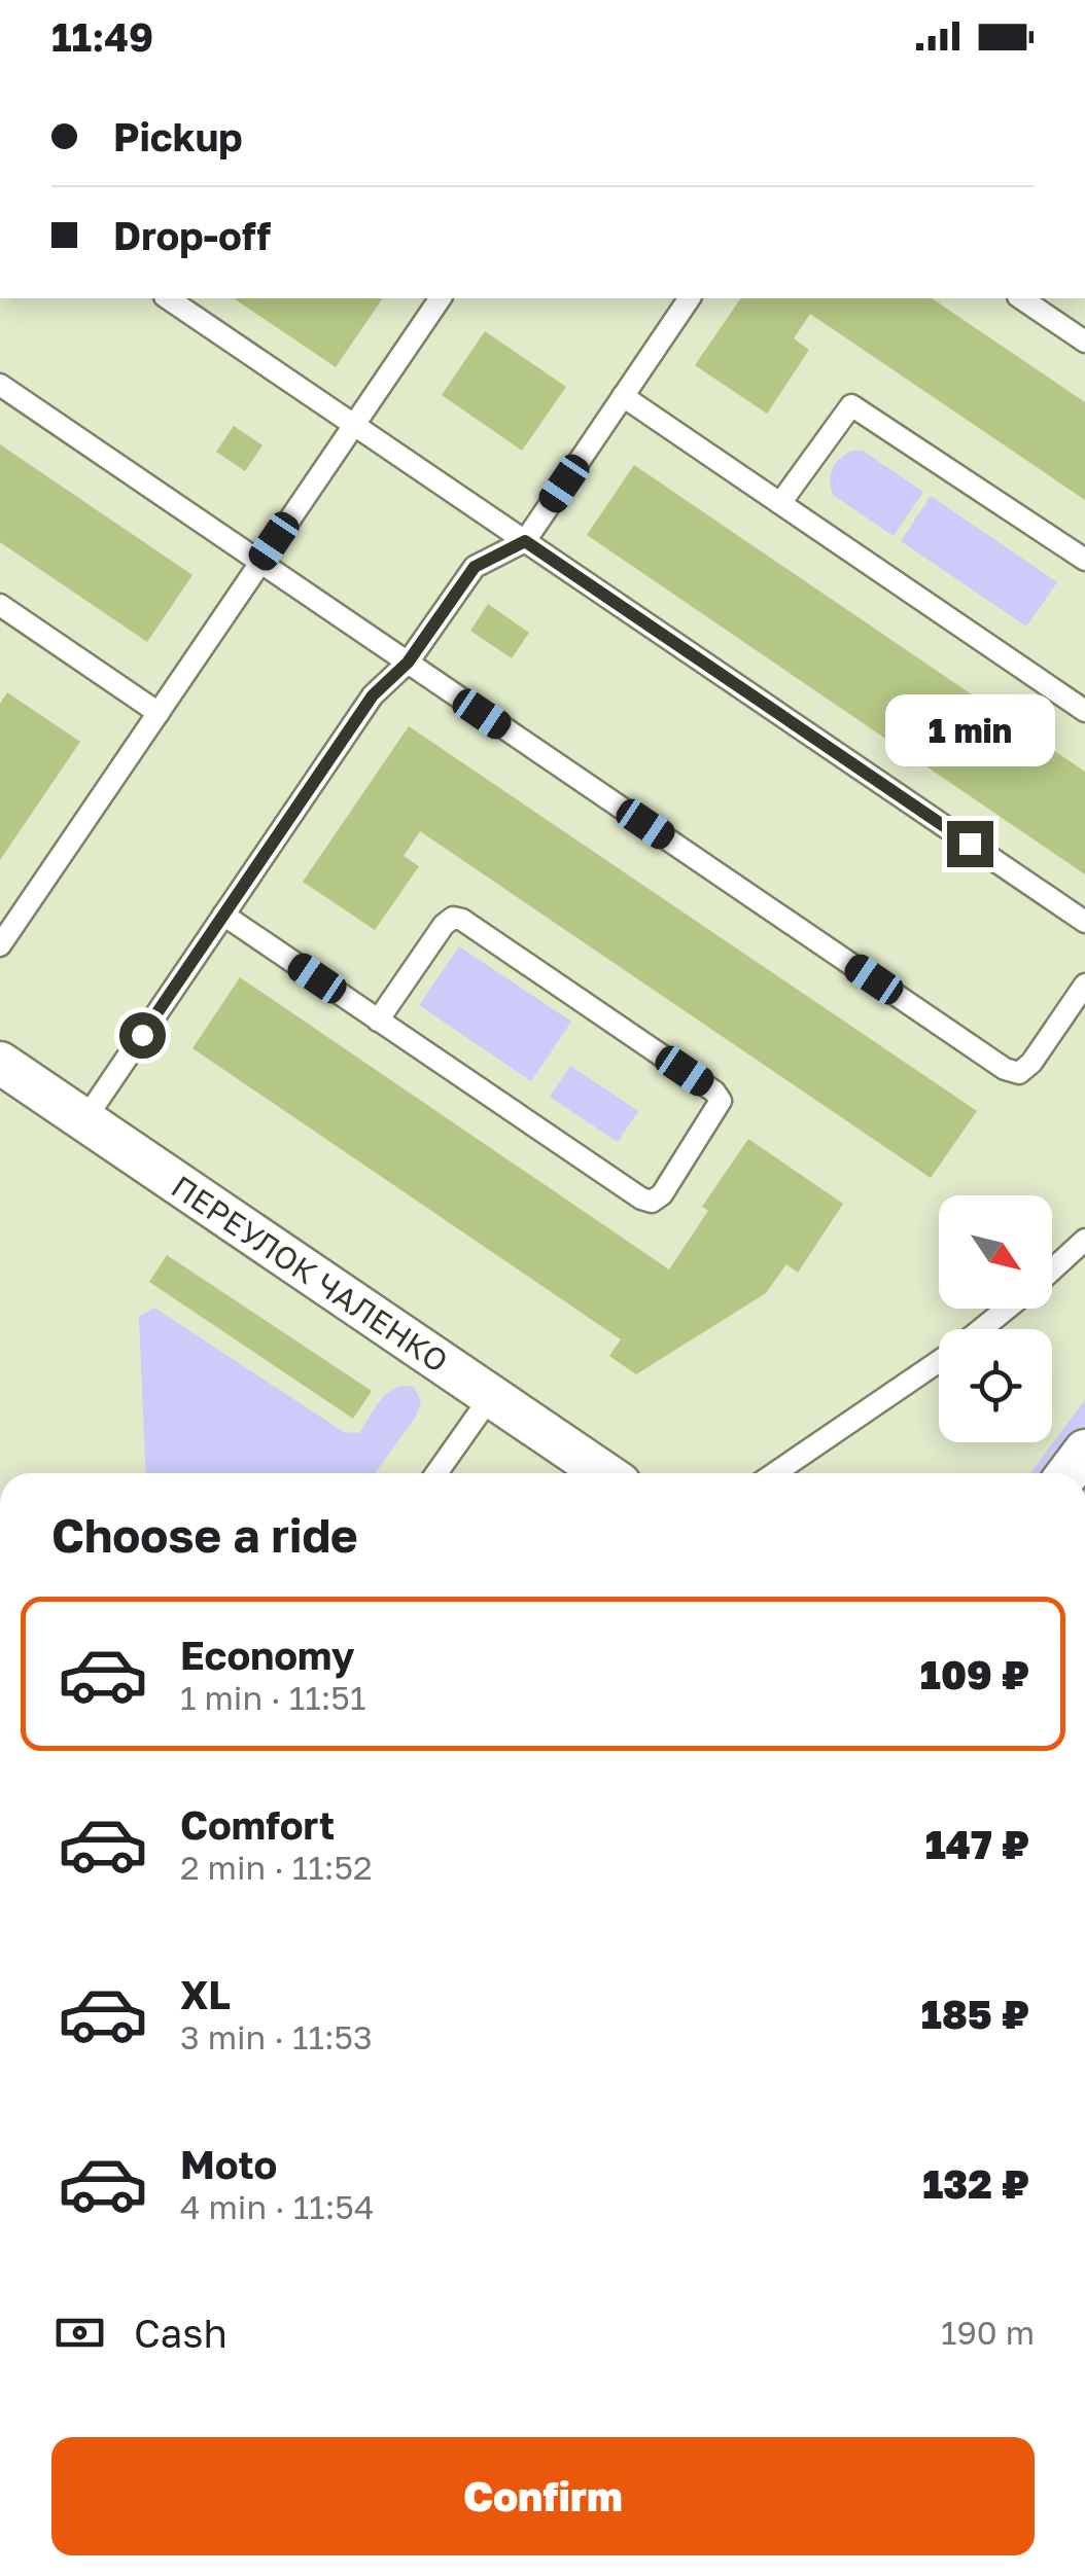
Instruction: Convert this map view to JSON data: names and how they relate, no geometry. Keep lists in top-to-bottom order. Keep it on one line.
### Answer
{"streets":{"street":["ПЕРЕУЛОК ЧАЛЕНКО"]},"north":"bottom right","page":{"status":"11:49","banner":["Pickup","Drop-off"],"bubble":"1 min","heading":"Choose a ride","list":[{"name":"Economy","note":"1 min · 11:51","value":"109 ₽"},{"name":"Comfort","note":"2 min · 11:52","value":"147 ₽"},{"name":"XL","note":"3 min · 11:53","value":"185 ₽"},{"name":"Moto","note":"4 min · 11:54","value":"132 ₽"}],"pay":["Cash","190 m"],"buttons":"Confirm"}}
